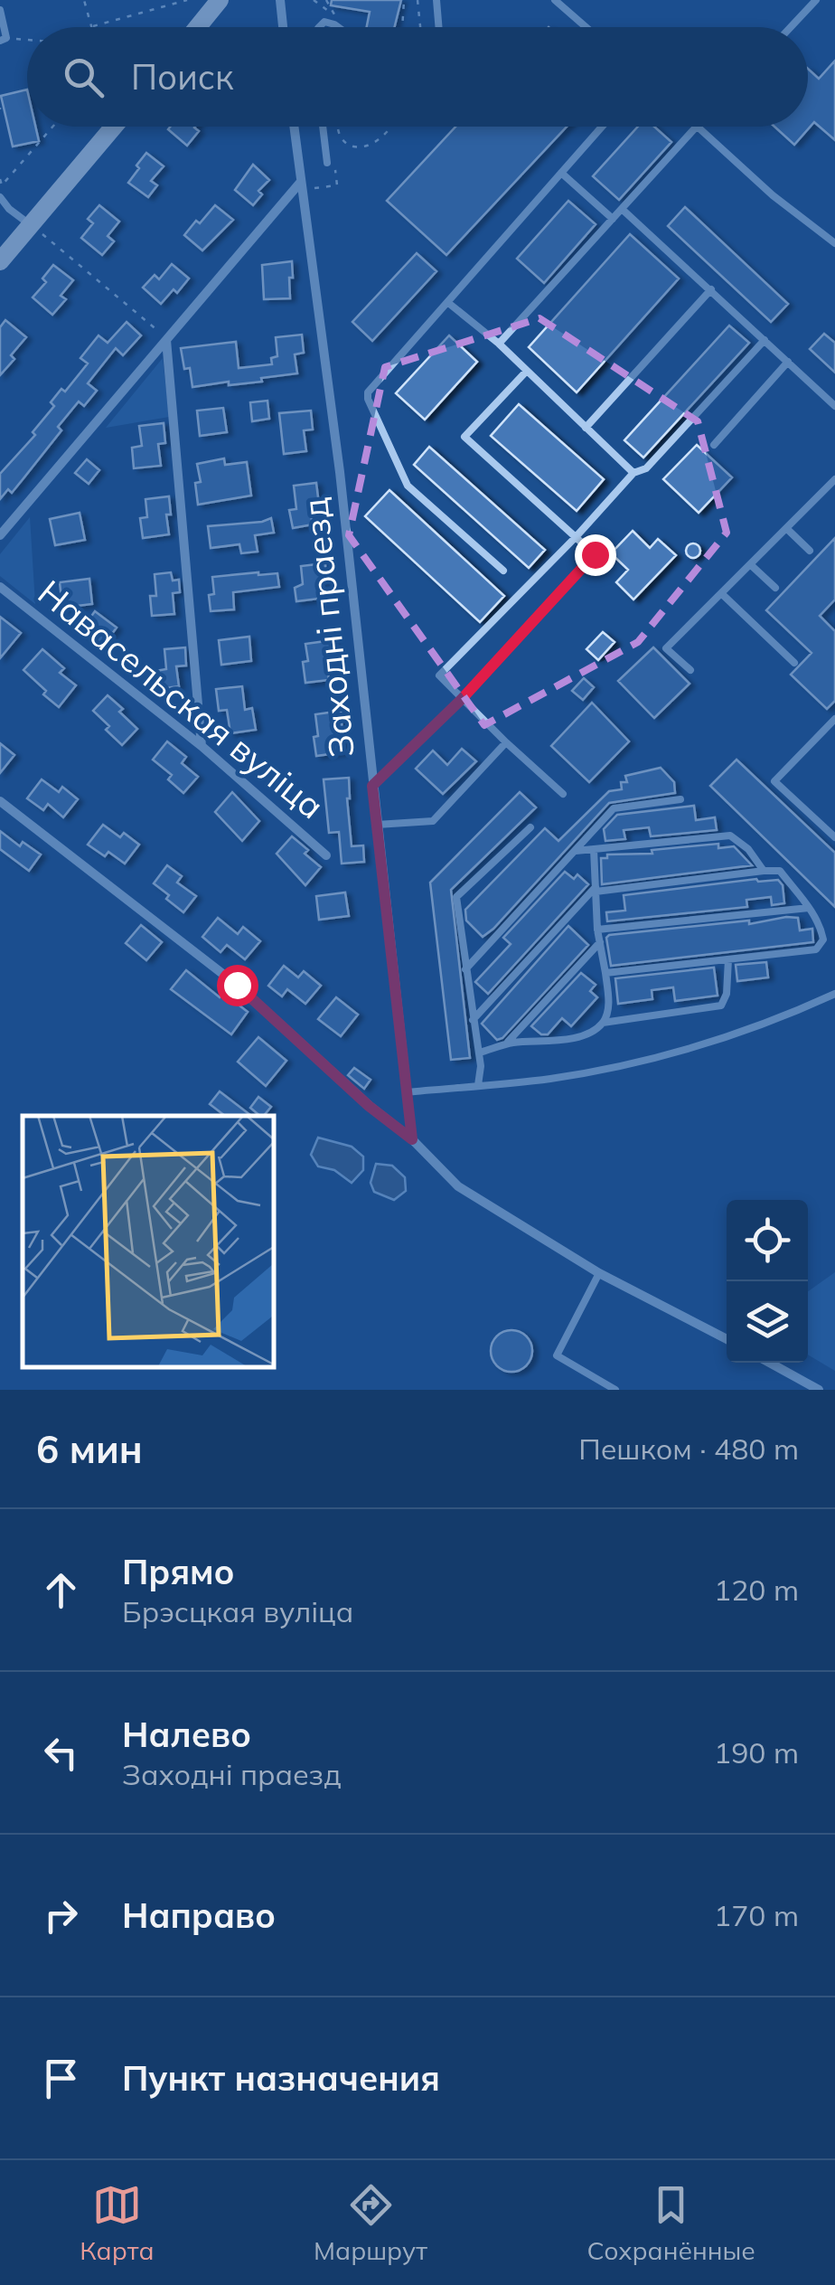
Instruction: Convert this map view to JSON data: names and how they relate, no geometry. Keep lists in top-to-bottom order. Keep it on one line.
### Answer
{"streets":{"street":["Заходні праезд","Навасельская вуліца"]},"page":{"search":"Поиск","heading":["6 мин","Пешком · 480 m"],"list":[["Прямо","Брэсцкая вуліца","120 m"],["Налево","Заходні праезд","190 m"],["Направо","170 m"],"Пункт назначения"],"nav":["Карта","Маршрут","Сохранённые"]}}
